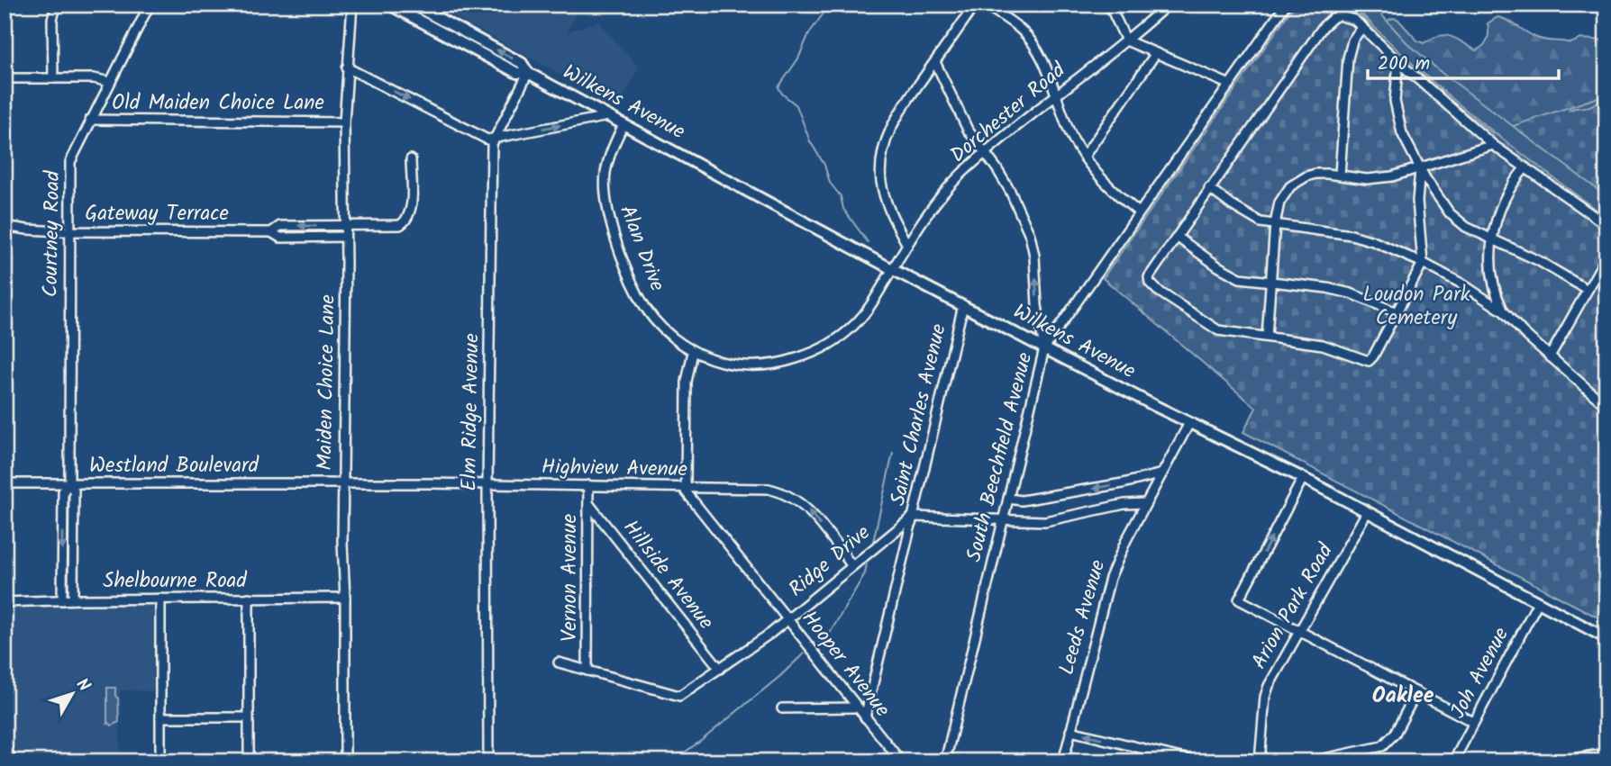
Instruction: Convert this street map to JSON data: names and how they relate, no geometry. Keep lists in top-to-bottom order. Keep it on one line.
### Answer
{"streets":{"main road":["Wilkens Avenue"],"street":["Old Maiden Choice Lane","Dorchester Road","Gateway Terrace","Courtney Road","Alan Drive","Maiden Choice Lane","Elm Ridge Avenue","Saint Charles Avenue","South Beechfield Avenue","Westland Boulevard","Highview Avenue","Ridge Drive","Hillside Avenue","Vernon Avenue","Shelbourne Road","Arion Park Road","Leeds Avenue","Hooper Avenue","Joh Avenue"]},"crossings":[["Wilkens Avenue","Dorchester Road"],["Wilkens Avenue","Alan Drive"],["Wilkens Avenue","Elm Ridge Avenue"],["Wilkens Avenue","Saint Charles Avenue"],["Wilkens Avenue","South Beechfield Avenue"],["Wilkens Avenue","Arion Park Road"],["Wilkens Avenue","Leeds Avenue"],["Wilkens Avenue","Joh Avenue"],["Old Maiden Choice Lane","Courtney Road"],["Old Maiden Choice Lane","Maiden Choice Lane"],["Dorchester Road","Alan Drive"],["Gateway Terrace","Courtney Road"],["Gateway Terrace","Maiden Choice Lane"],["Courtney Road","Westland Boulevard"],["Courtney Road","Shelbourne Road"],["Maiden Choice Lane","Westland Boulevard"],["Maiden Choice Lane","Highview Avenue"],["Maiden Choice Lane","Shelbourne Road"],["Elm Ridge Avenue","Highview Avenue"],["Saint Charles Avenue","Ridge Drive"],["Saint Charles Avenue","Hooper Avenue"],["Westland Boulevard","Highview Avenue"],["Highview Avenue","Ridge Drive"],["Highview Avenue","Vernon Avenue"],["Highview Avenue","Hooper Avenue"],["Ridge Drive","Hillside Avenue"],["Ridge Drive","Vernon Avenue"],["Ridge Drive","Hooper Avenue"],["Hillside Avenue","Vernon Avenue"]],"districts":["Oaklee"],"parks":["Loudon Park Cemetery"],"scale_bar":"200 m","north":"top right"}
